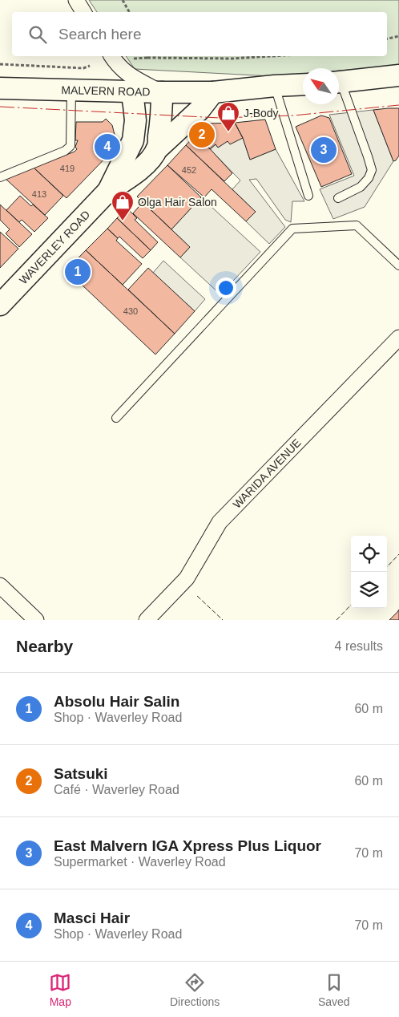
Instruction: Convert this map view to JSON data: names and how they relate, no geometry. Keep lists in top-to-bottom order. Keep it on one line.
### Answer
{"streets":{"main road":["MALVERN ROAD","WAVERLEY ROAD"],"street":["WARIDA AVENUE"]},"crossings":[["MALVERN ROAD","WAVERLEY ROAD"]],"places":{"shop":["J-Body","Olga Hair Salon"]},"house_numbers":["419","452","413","430"],"north":"top left","page":{"search":"Search here","pins":["2","4","3","1"],"heading":["Nearby","4 results"],"list":[{"mark":"1","name":"Absolu Hair Salin","note":"Shop · Waverley Road","value":"60 m"},{"mark":"2","name":"Satsuki","note":"Café · Waverley Road","value":"60 m"},{"mark":"3","name":"East Malvern IGA Xpress Plus Liquor","note":"Supermarket · Waverley Road","value":"70 m"},{"mark":"4","name":"Masci Hair","note":"Shop · Waverley Road","value":"70 m"}],"nav":["Map","Directions","Saved"]}}
